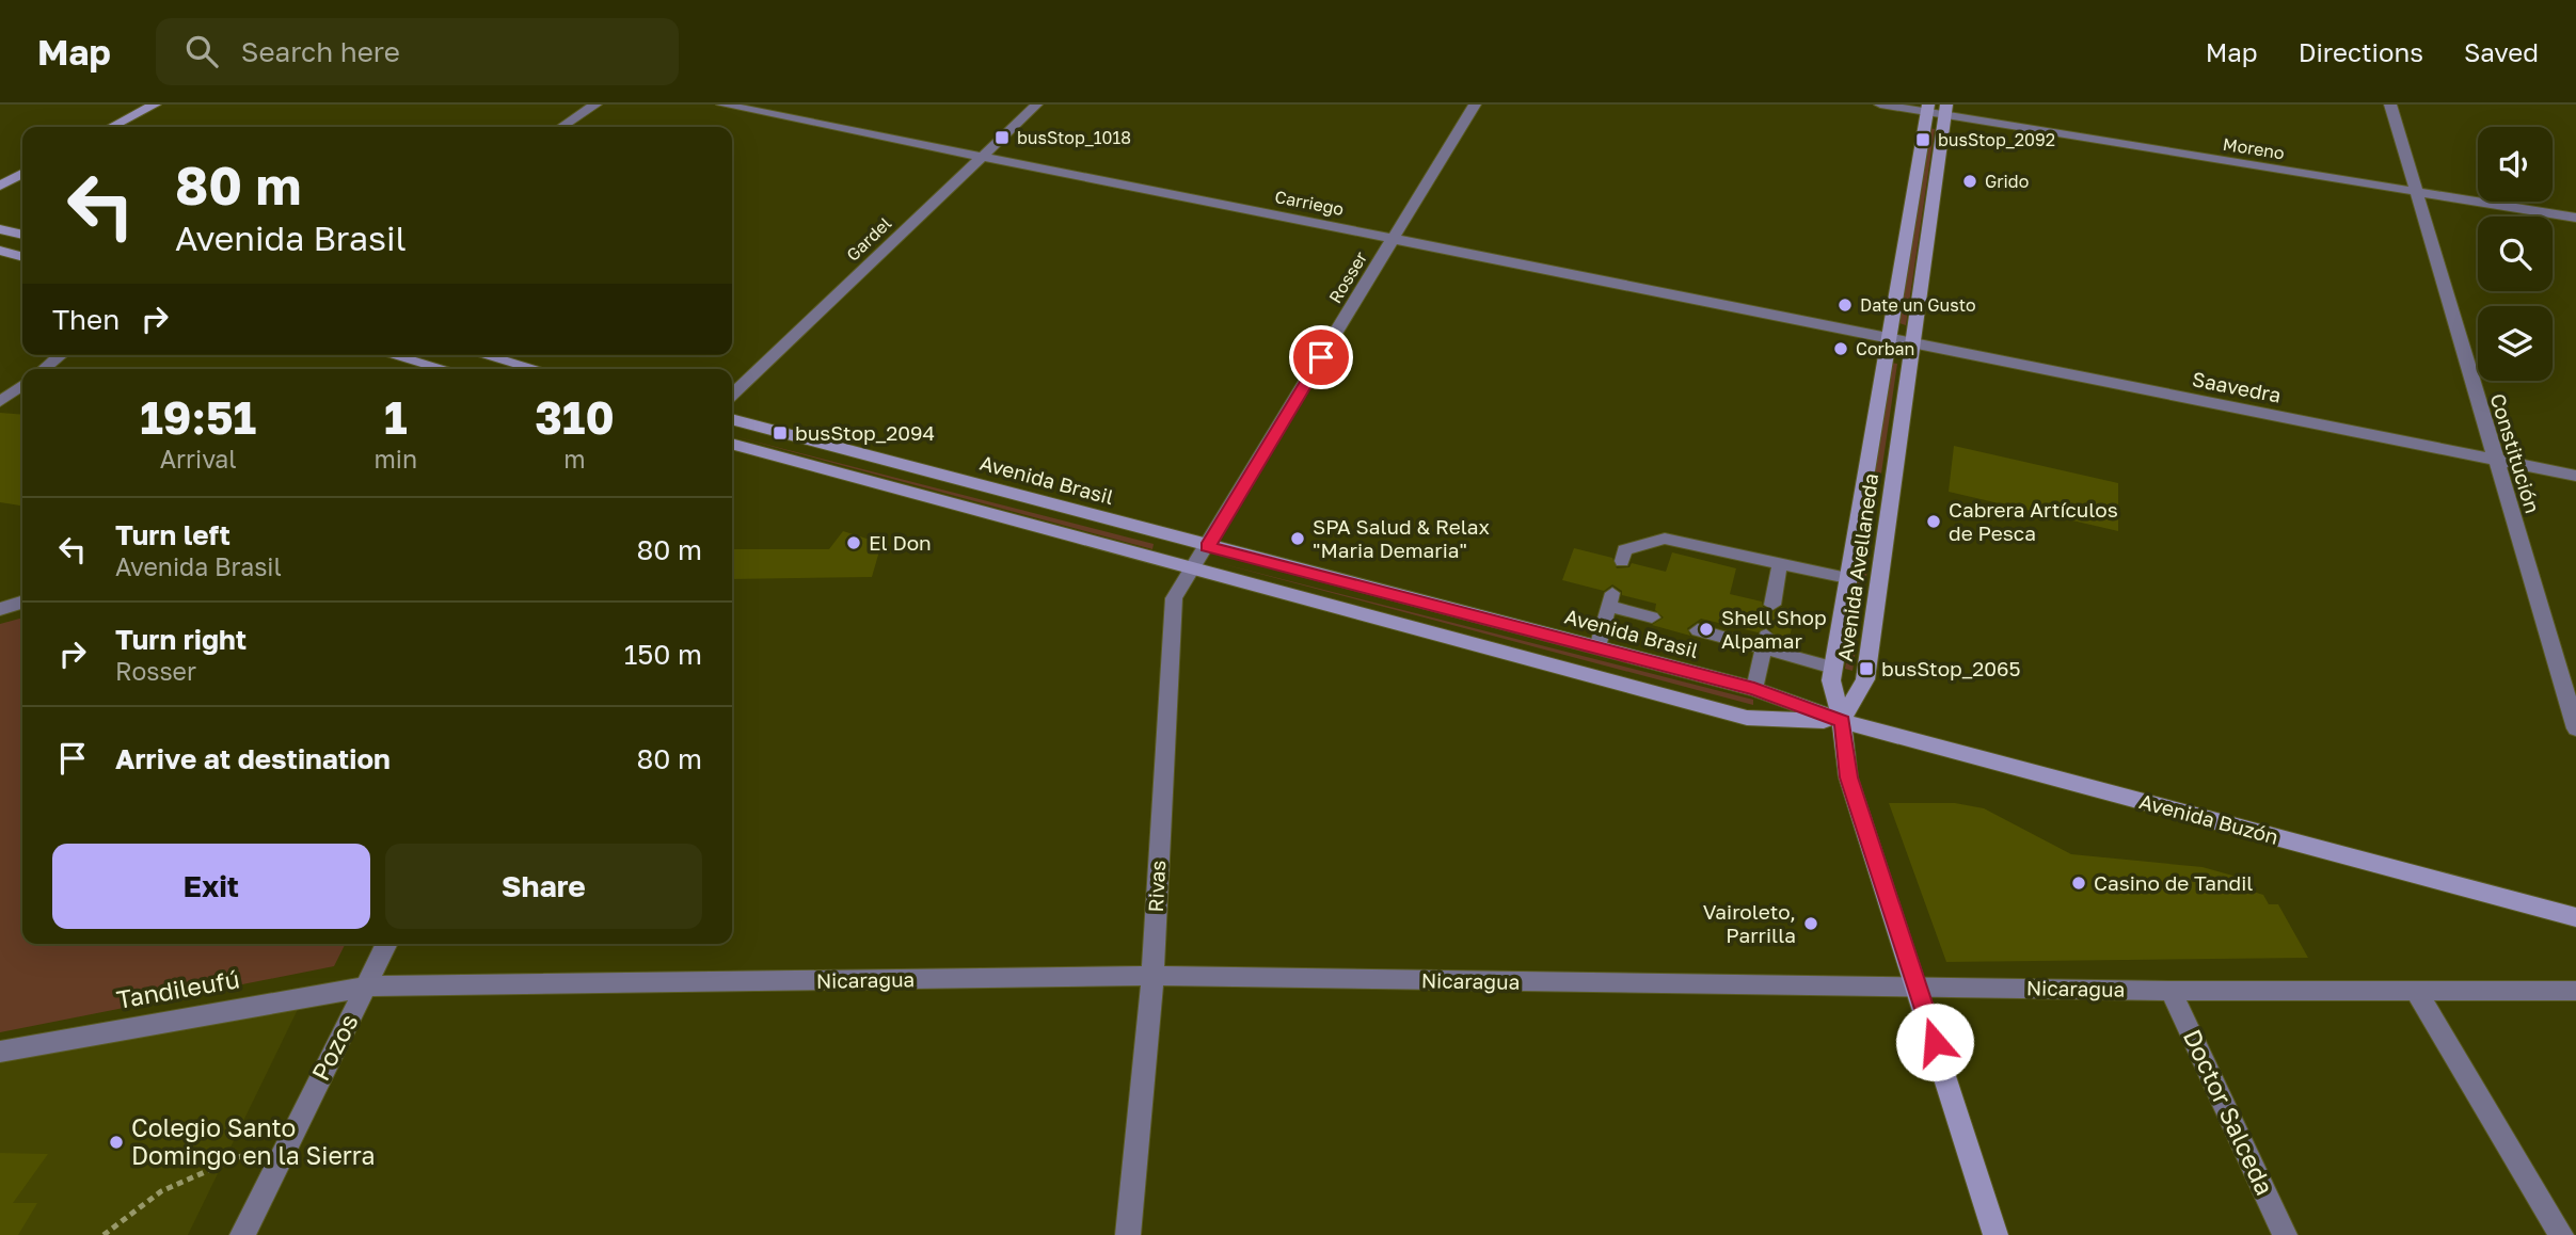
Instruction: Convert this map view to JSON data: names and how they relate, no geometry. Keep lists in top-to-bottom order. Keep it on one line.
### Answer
{"streets":{"main road":["Avenida Brasil","Avenida Avellaneda","Avenida Buzón"],"street":["Moreno","Carriego","Gardel","Rosser","Saavedra","Constitución","Rivas","Nicaragua","Tandileufú","Pozos","Doctor Salceda"]},"crossings":[["Moreno","Constitución"],["Moreno","Avenida Avellaneda"],["Carriego","Gardel"],["Carriego","Rosser"],["Carriego","Saavedra"],["Carriego","Avenida Avellaneda"],["Rosser","Avenida Brasil"],["Rosser","Rivas"],["Saavedra","Constitución"],["Saavedra","Avenida Avellaneda"],["Avenida Brasil","Avenida Avellaneda"],["Avenida Brasil","Avenida Buzón"],["Avenida Brasil","Rivas"],["Avenida Avellaneda","Avenida Buzón"],["Rivas","Nicaragua"],["Nicaragua","Tandileufú"],["Nicaragua","Pozos"],["Nicaragua","Doctor Salceda"],["Tandileufú","Pozos"]],"places":{"transit":["busStop_1018","busStop_2092","busStop_2094","busStop_2065"],"other":["Grido","Date un Gusto","Corban","Cabrera Artículos de Pesca","SPA Salud & Relax \"Maria Demaria\"","El Don","Shell Shop Alpamar","Casino de Tandil","Vairoleto, Parrilla","Colegio Santo Domingo en la Sierra"]},"page":{"header":"Map","search":"Search here","nav":["Map","Directions","Saved"],"turn":["80 m","Avenida Brasil"],"then":"Then","eta":["19:51","Arrival","1","min","310","m"],"list":[{"name":"Turn left","note":"Avenida Brasil","value":"80 m"},{"name":"Turn right","note":"Rosser","value":"150 m"},{"name":"Arrive at destination","value":"80 m"}],"buttons":["Exit","Share"]}}
